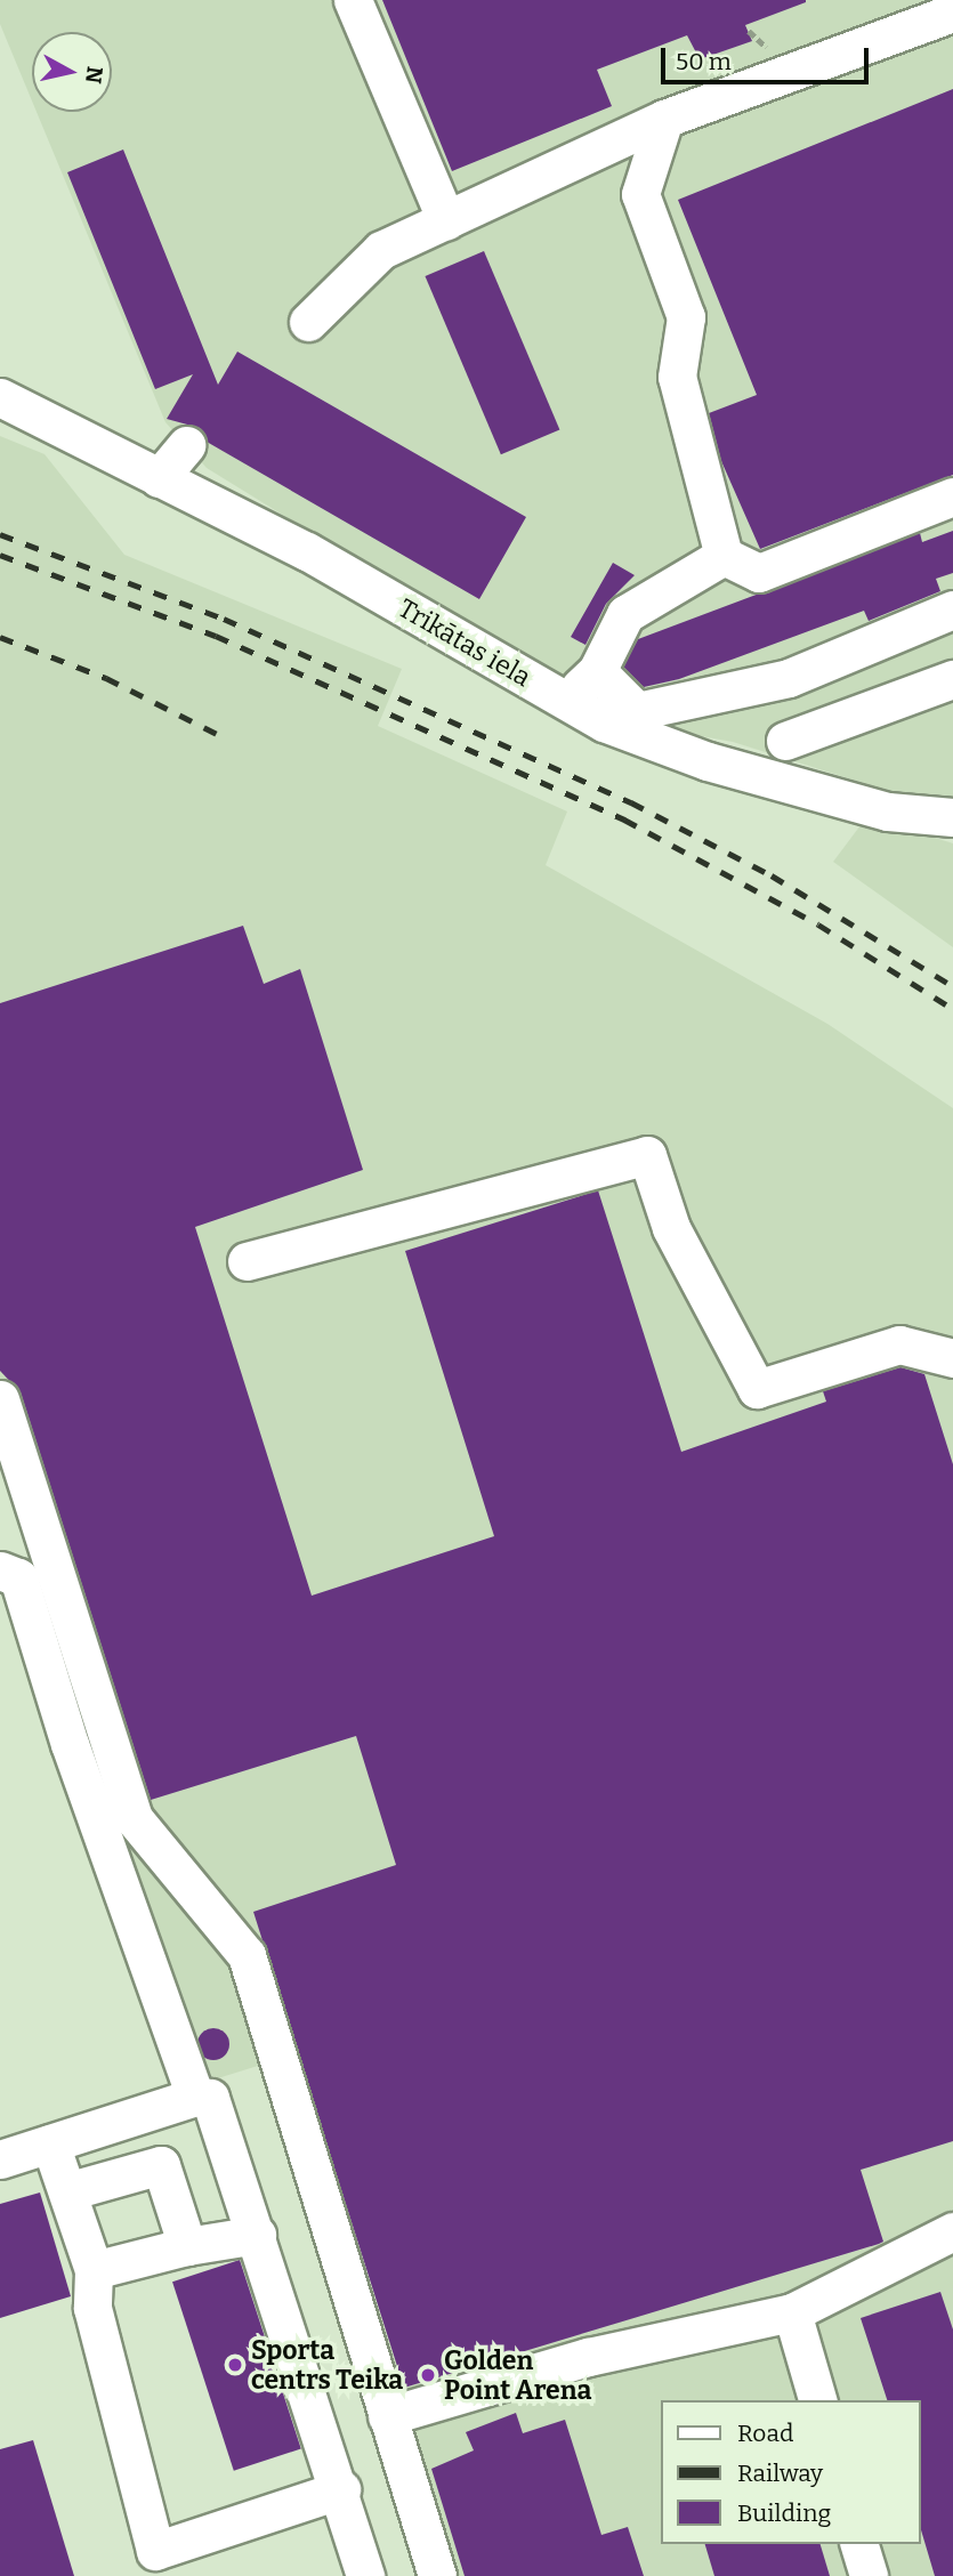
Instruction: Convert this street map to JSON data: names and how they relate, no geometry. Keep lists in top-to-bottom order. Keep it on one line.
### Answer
{"streets":{"street":["Trikātas iela"]},"places":["Sporta centrs Teika","Golden Point Arena"],"legend":["Road","Railway","Building"],"scale_bar":"50 m","north":"right"}
